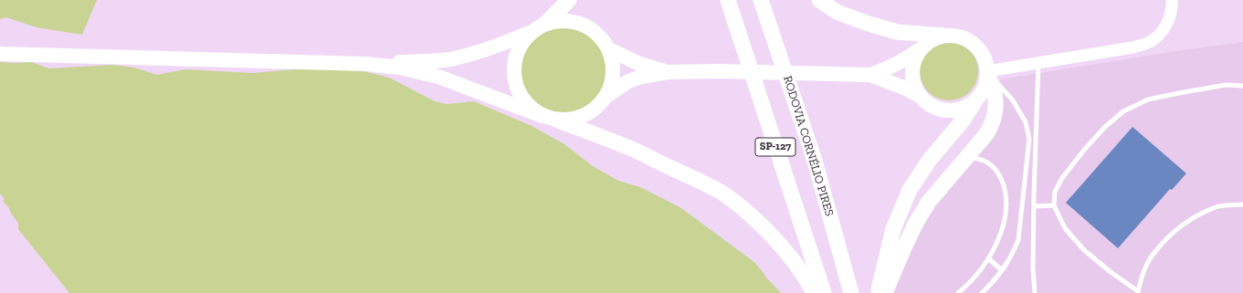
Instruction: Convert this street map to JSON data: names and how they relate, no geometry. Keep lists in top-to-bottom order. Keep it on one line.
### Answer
{"streets":{"highway":["RODOVIA CORNÉLIO PIRES","SP-127"]}}
